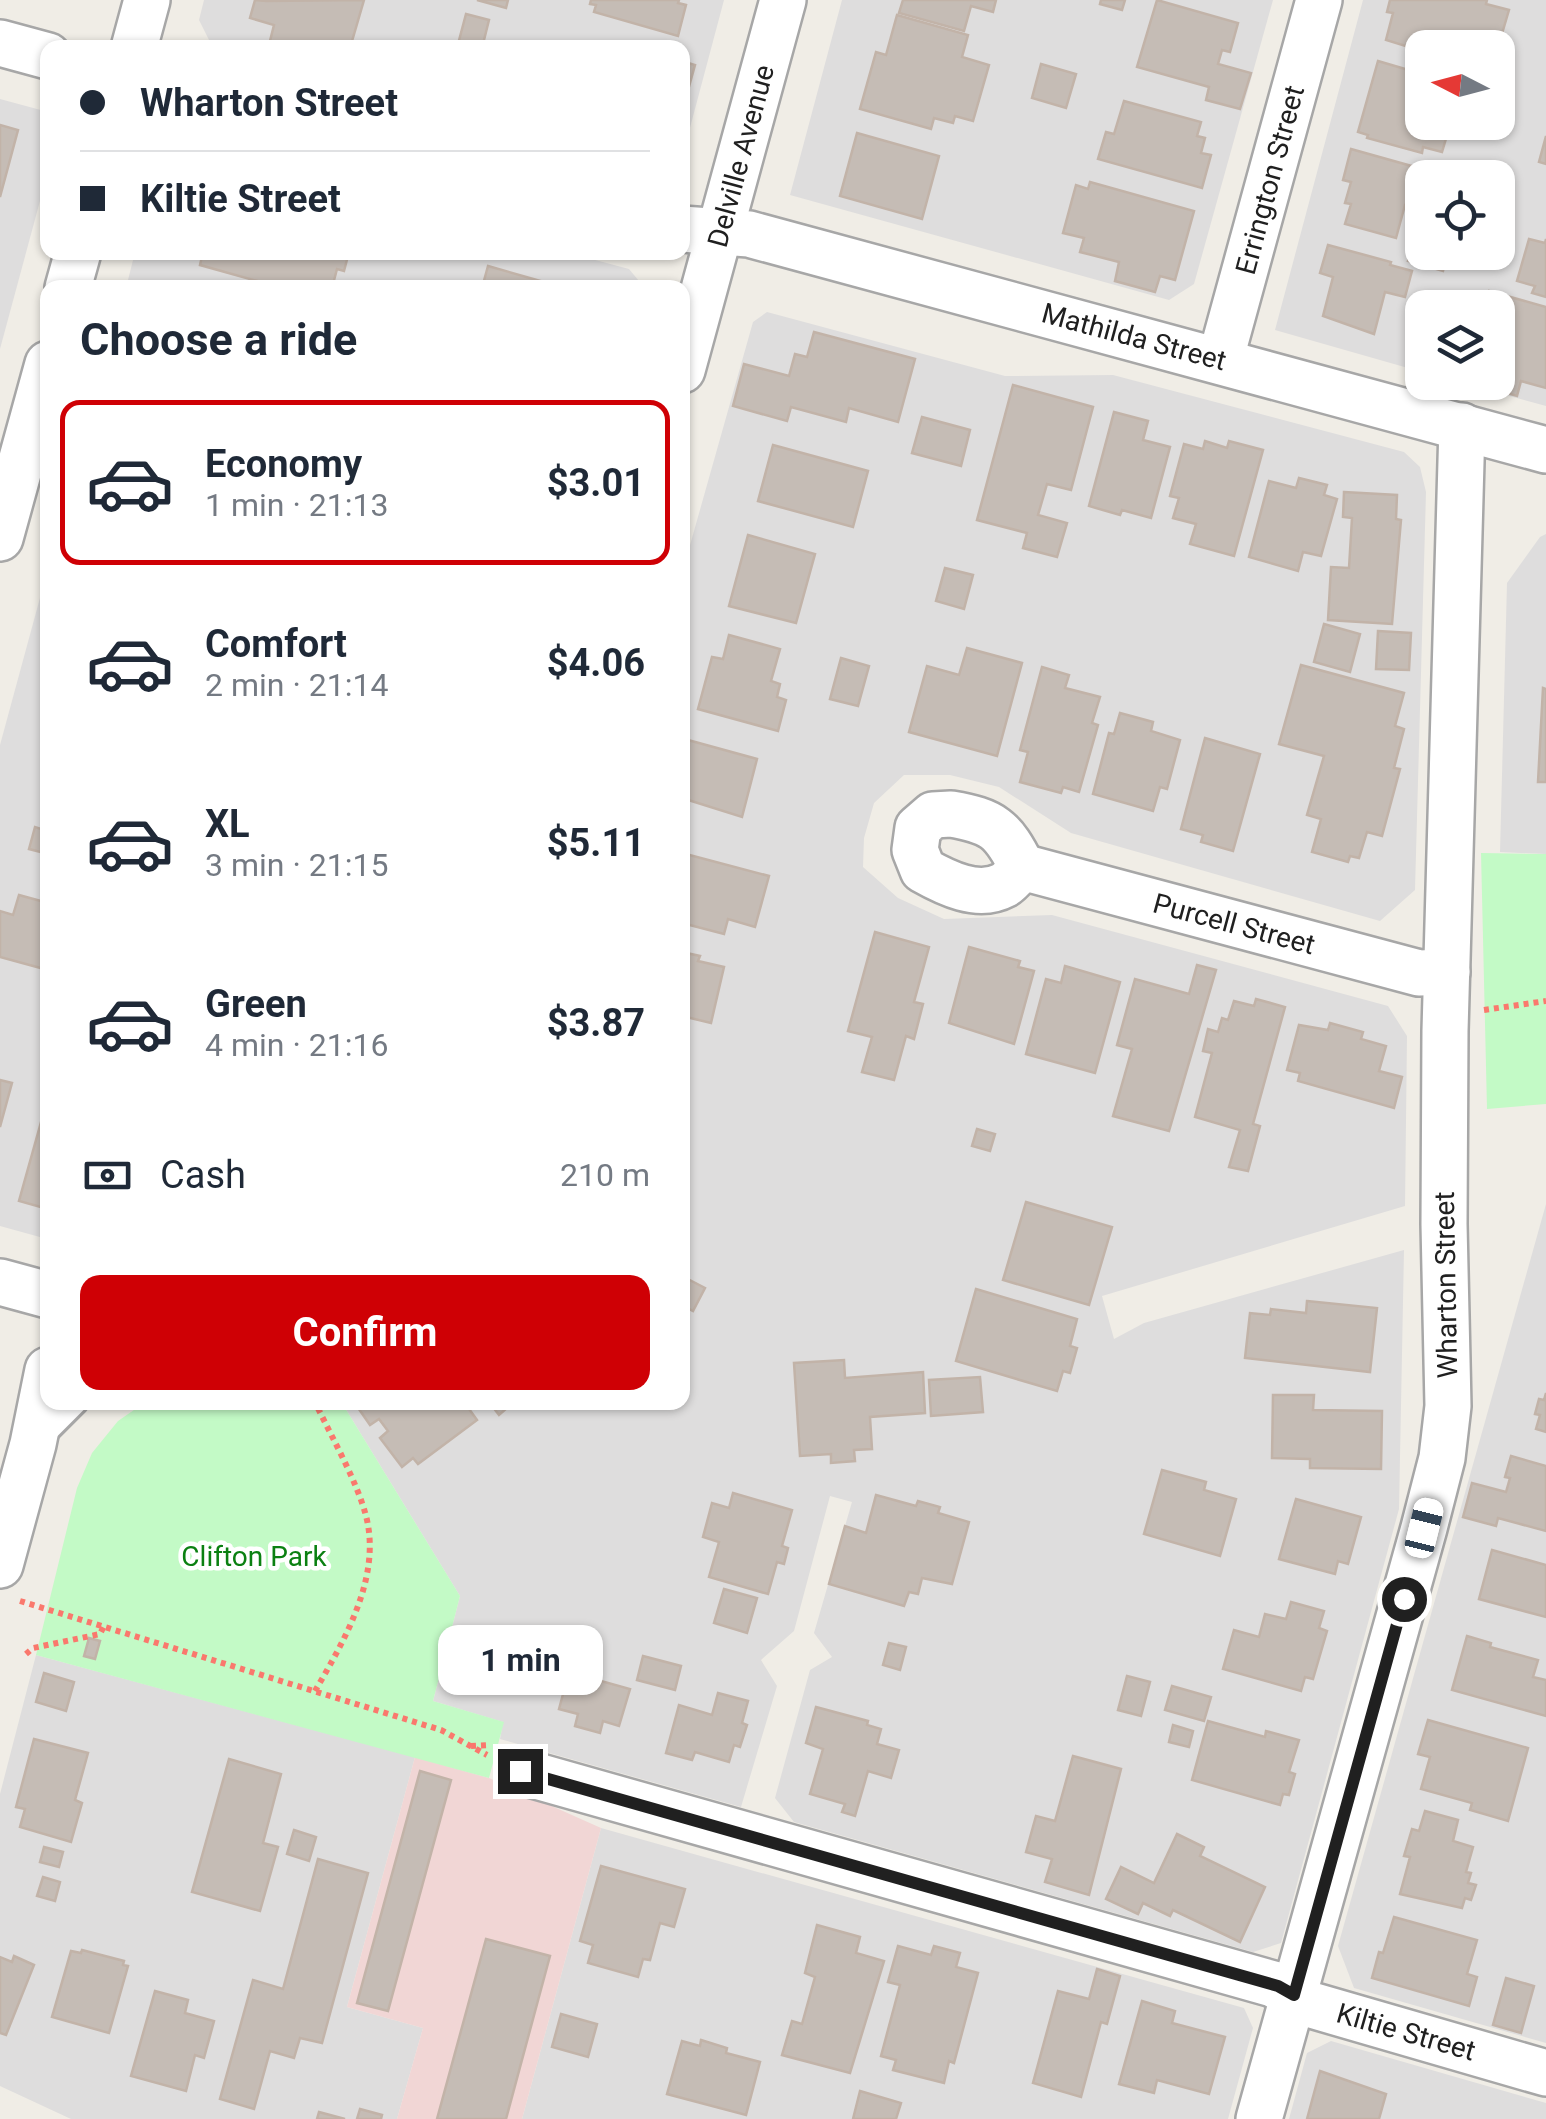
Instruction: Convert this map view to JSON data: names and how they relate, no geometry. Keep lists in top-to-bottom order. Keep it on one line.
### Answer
{"streets":{"street":["Delville Avenue","Errington Street","Mathilda Street","Purcell Street","Wharton Street","Kiltie Street"]},"crossings":[["Delville Avenue","Mathilda Street"],["Errington Street","Mathilda Street"],["Mathilda Street","Wharton Street"],["Purcell Street","Wharton Street"],["Wharton Street","Kiltie Street"]],"parks":["Clifton Park"],"north":"left","page":{"banner":["Wharton Street","Kiltie Street"],"heading":"Choose a ride","list":[{"name":"Economy","note":"1 min · 21:13","value":"$3.01"},{"name":"Comfort","note":"2 min · 21:14","value":"$4.06"},{"name":"XL","note":"3 min · 21:15","value":"$5.11"},{"name":"Green","note":"4 min · 21:16","value":"$3.87"}],"pay":["Cash","210 m"],"buttons":"Confirm","bubble":"1 min"}}
